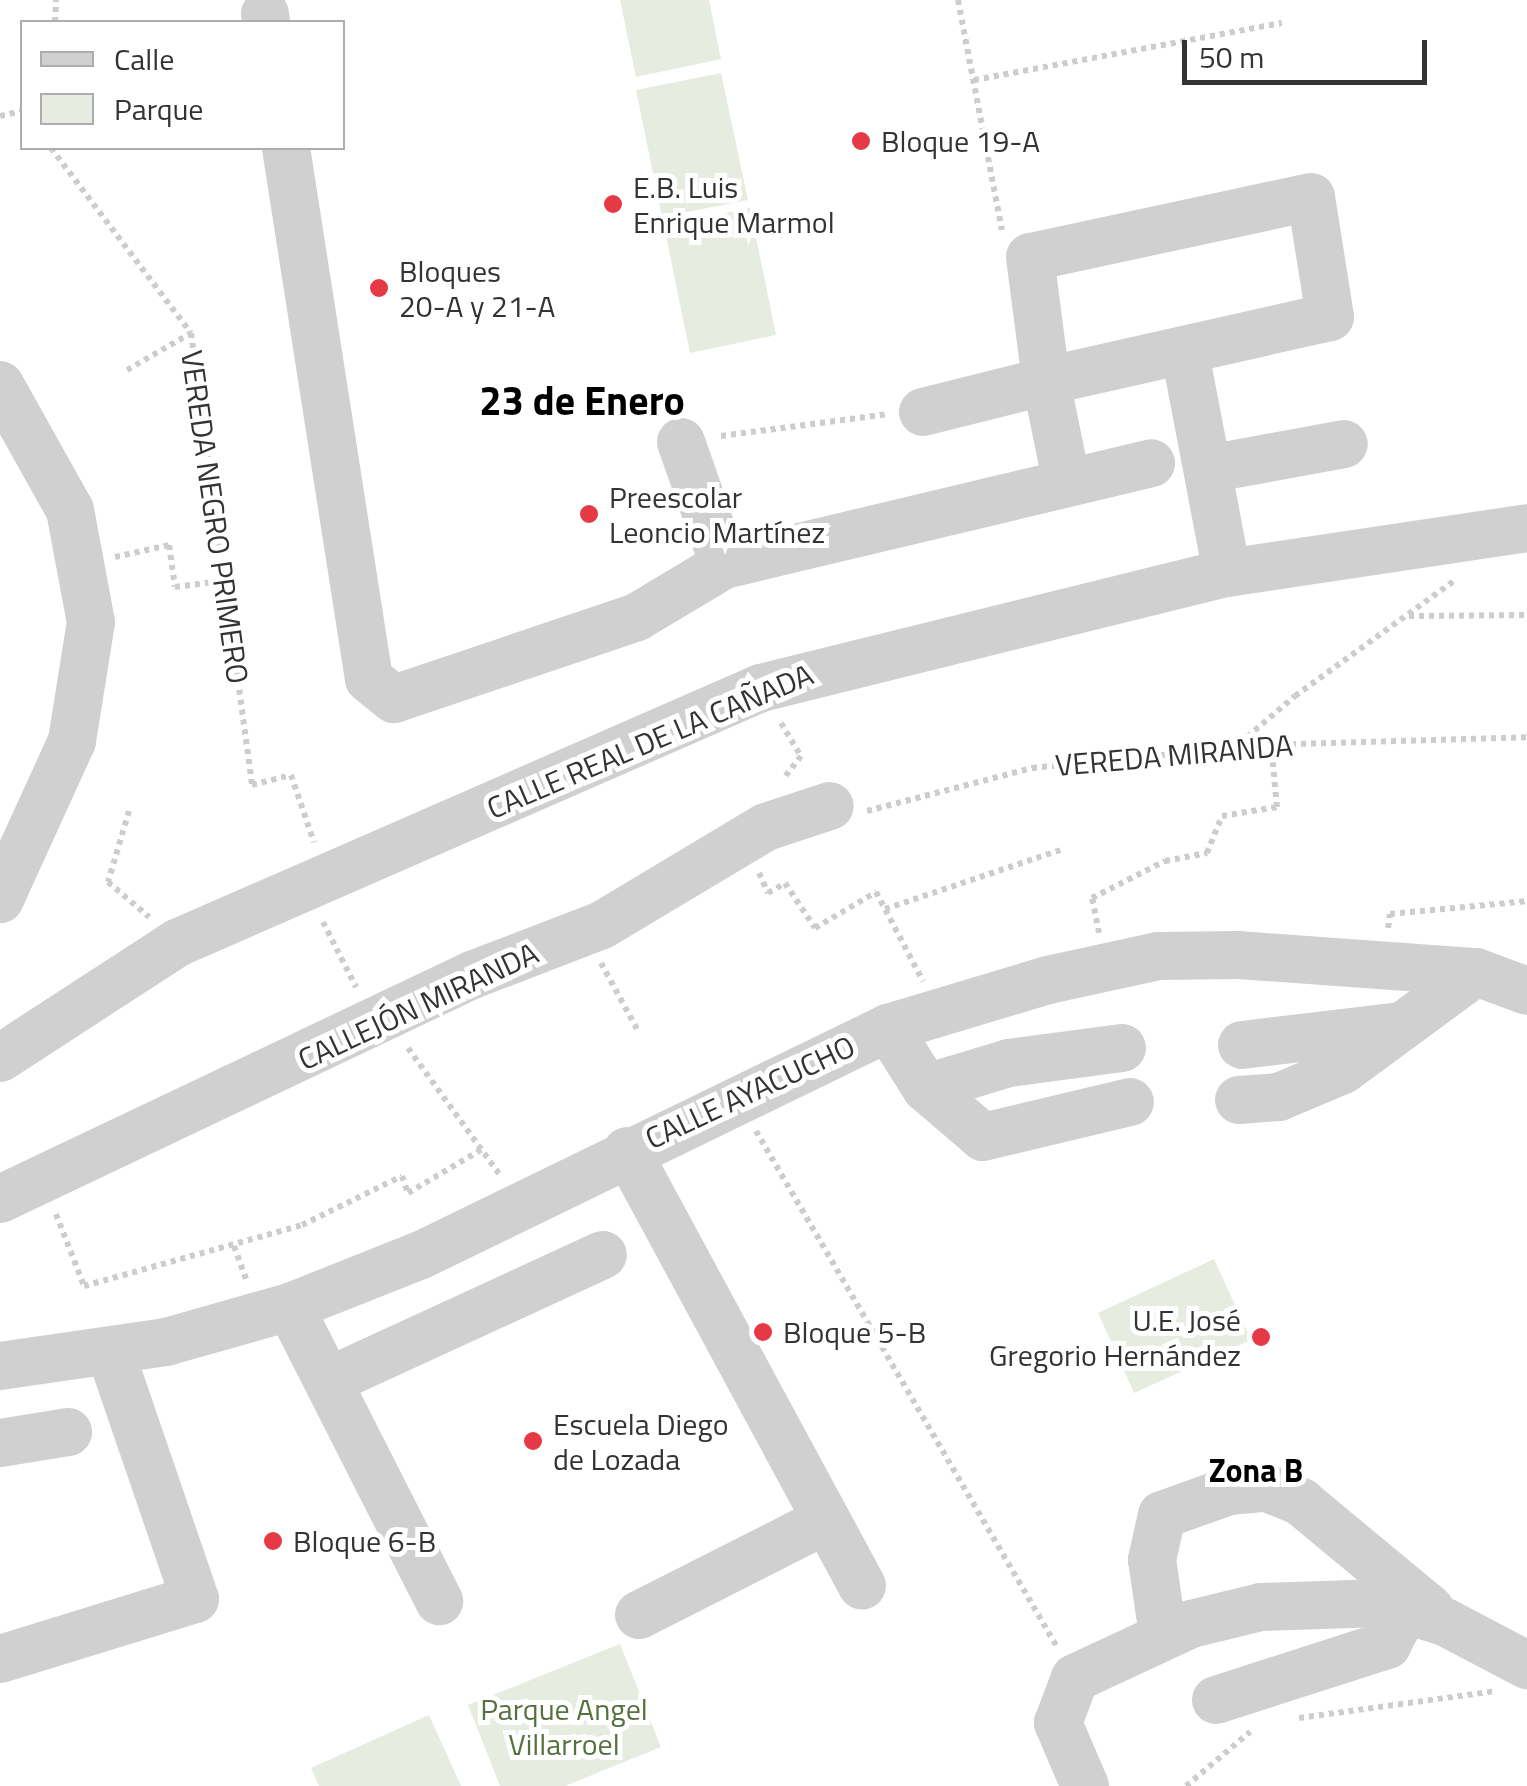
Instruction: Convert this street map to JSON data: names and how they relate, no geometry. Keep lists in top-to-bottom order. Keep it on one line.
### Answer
{"streets":{"street":["CALLE REAL DE LA CAÑADA","CALLEJÓN MIRANDA","CALLE AYACUCHO"],"path":["VEREDA NEGRO PRIMERO","VEREDA MIRANDA"]},"crossings":[["VEREDA NEGRO PRIMERO","CALLE REAL DE LA CAÑADA"],["VEREDA MIRANDA","CALLEJÓN MIRANDA"]],"districts":["23 de Enero","Zona B"],"parks":["Parque Angel Villarroel"],"places":["Bloque 19-A","E.B. Luis Enrique Marmol","Bloques 20-A y 21-A","Preescolar Leoncio Martínez","Bloque 5-B","U.E. José Gregorio Hernández","Escuela Diego de Lozada","Bloque 6-B"],"legend":["Calle","Parque"],"scale_bar":"50 m"}
